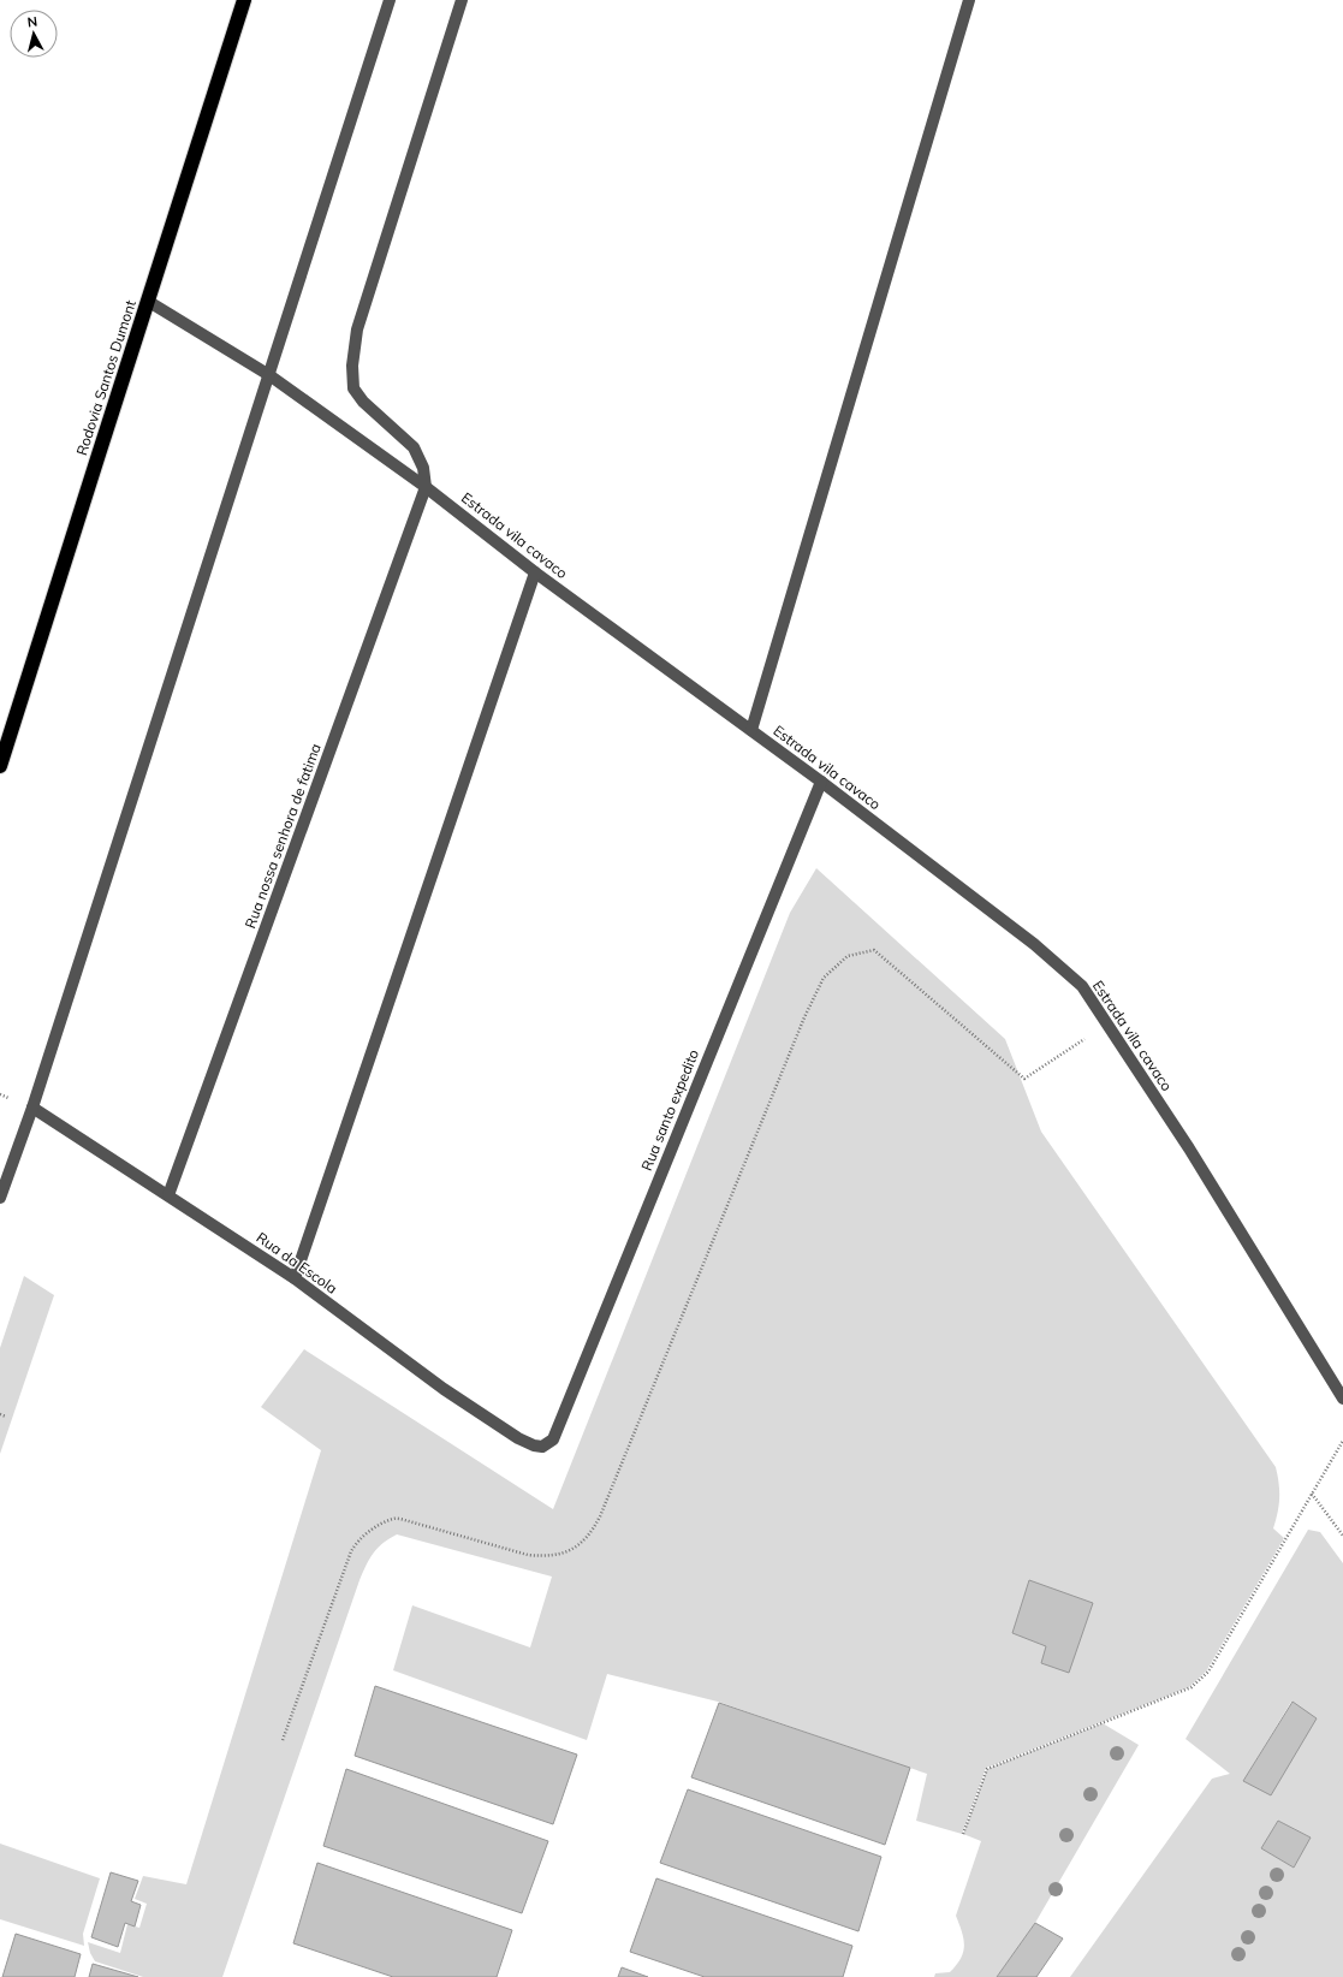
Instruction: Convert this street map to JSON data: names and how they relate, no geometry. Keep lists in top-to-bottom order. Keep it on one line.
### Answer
{"streets":{"highway":["Rodovia Santos Dumont"],"street":["Estrada vila cavaco","Rua nossa senhora de fatima","Rua santo expedito","Rua da Escola"]},"crossings":[["Rodovia Santos Dumont","Estrada vila cavaco"],["Estrada vila cavaco","Rua nossa senhora de fatima"],["Estrada vila cavaco","Rua santo expedito"],["Rua nossa senhora de fatima","Rua da Escola"],["Rua santo expedito","Rua da Escola"]],"north":"top"}
